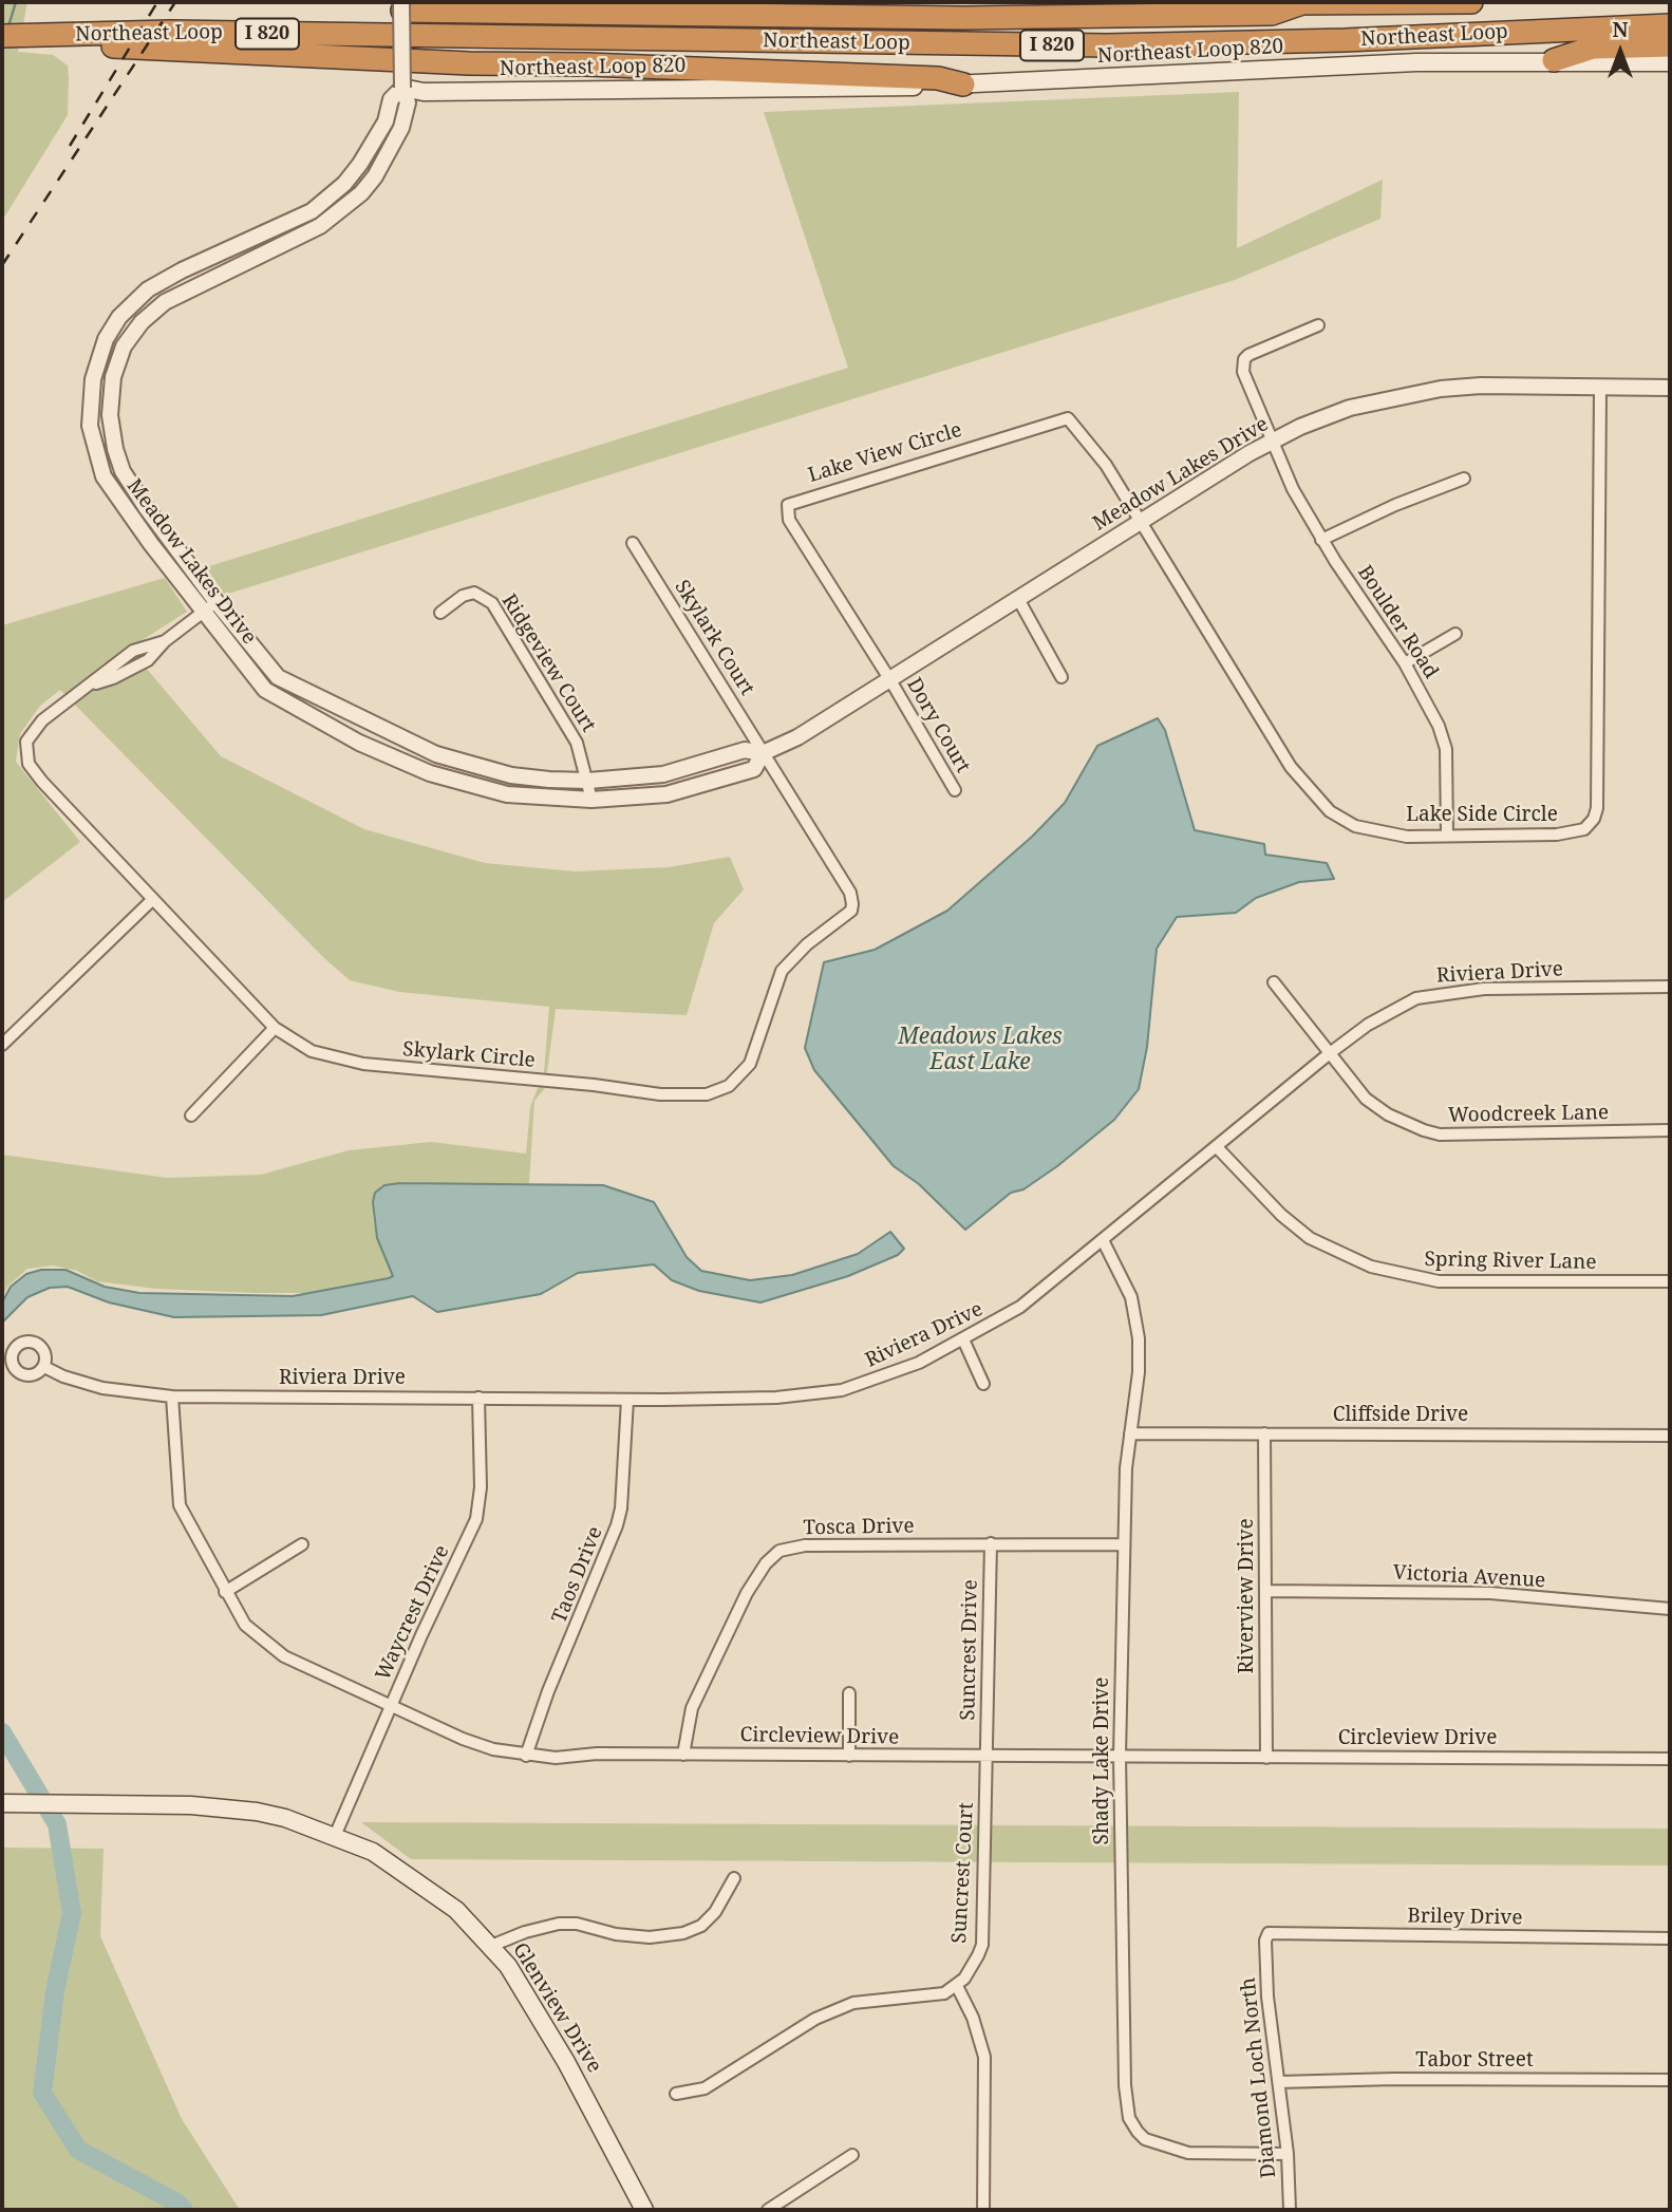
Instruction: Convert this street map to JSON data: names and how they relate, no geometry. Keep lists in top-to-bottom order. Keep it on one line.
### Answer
{"streets":{"highway":["Northeast Loop","I 820"],"main road":["Northeast Loop 820","Glenview Drive"],"street":["Lake View Circle","Meadow Lakes Drive","Boulder Road","Skylark Court","Ridgeview Court","Dory Court","Lake Side Circle","Riviera Drive","Skylark Circle","Woodcreek Lane","Spring River Lane","Cliffside Drive","Tosca Drive","Taos Drive","Victoria Avenue","Riverview Drive","Waycrest Drive","Suncrest Drive","Circleview Drive","Shady Lake Drive","Suncrest Court","Briley Drive","Tabor Street","Diamond Loch North"]},"crossings":[["Northeast Loop 820","Meadow Lakes Drive"],["Lake View Circle","Meadow Lakes Drive"],["Lake View Circle","Dory Court"],["Lake View Circle","Lake Side Circle"],["Meadow Lakes Drive","Boulder Road"],["Meadow Lakes Drive","Skylark Court"],["Meadow Lakes Drive","Ridgeview Court"],["Meadow Lakes Drive","Dory Court"],["Meadow Lakes Drive","Lake Side Circle"],["Meadow Lakes Drive","Skylark Circle"],["Boulder Road","Lake Side Circle"],["Skylark Court","Skylark Circle"],["Riviera Drive","Woodcreek Lane"],["Riviera Drive","Spring River Lane"],["Riviera Drive","Taos Drive"],["Riviera Drive","Waycrest Drive"],["Riviera Drive","Circleview Drive"],["Riviera Drive","Shady Lake Drive"],["Cliffside Drive","Riverview Drive"],["Cliffside Drive","Shady Lake Drive"],["Tosca Drive","Suncrest Drive"],["Tosca Drive","Circleview Drive"],["Tosca Drive","Shady Lake Drive"],["Taos Drive","Circleview Drive"],["Victoria Avenue","Riverview Drive"],["Riverview Drive","Circleview Drive"],["Waycrest Drive","Circleview Drive"],["Waycrest Drive","Glenview Drive"],["Suncrest Drive","Circleview Drive"],["Suncrest Drive","Suncrest Court"],["Circleview Drive","Shady Lake Drive"],["Circleview Drive","Suncrest Court"],["Shady Lake Drive","Diamond Loch North"],["Briley Drive","Diamond Loch North"],["Tabor Street","Diamond Loch North"]],"water":["Meadows Lakes East Lake"],"north":"top"}
